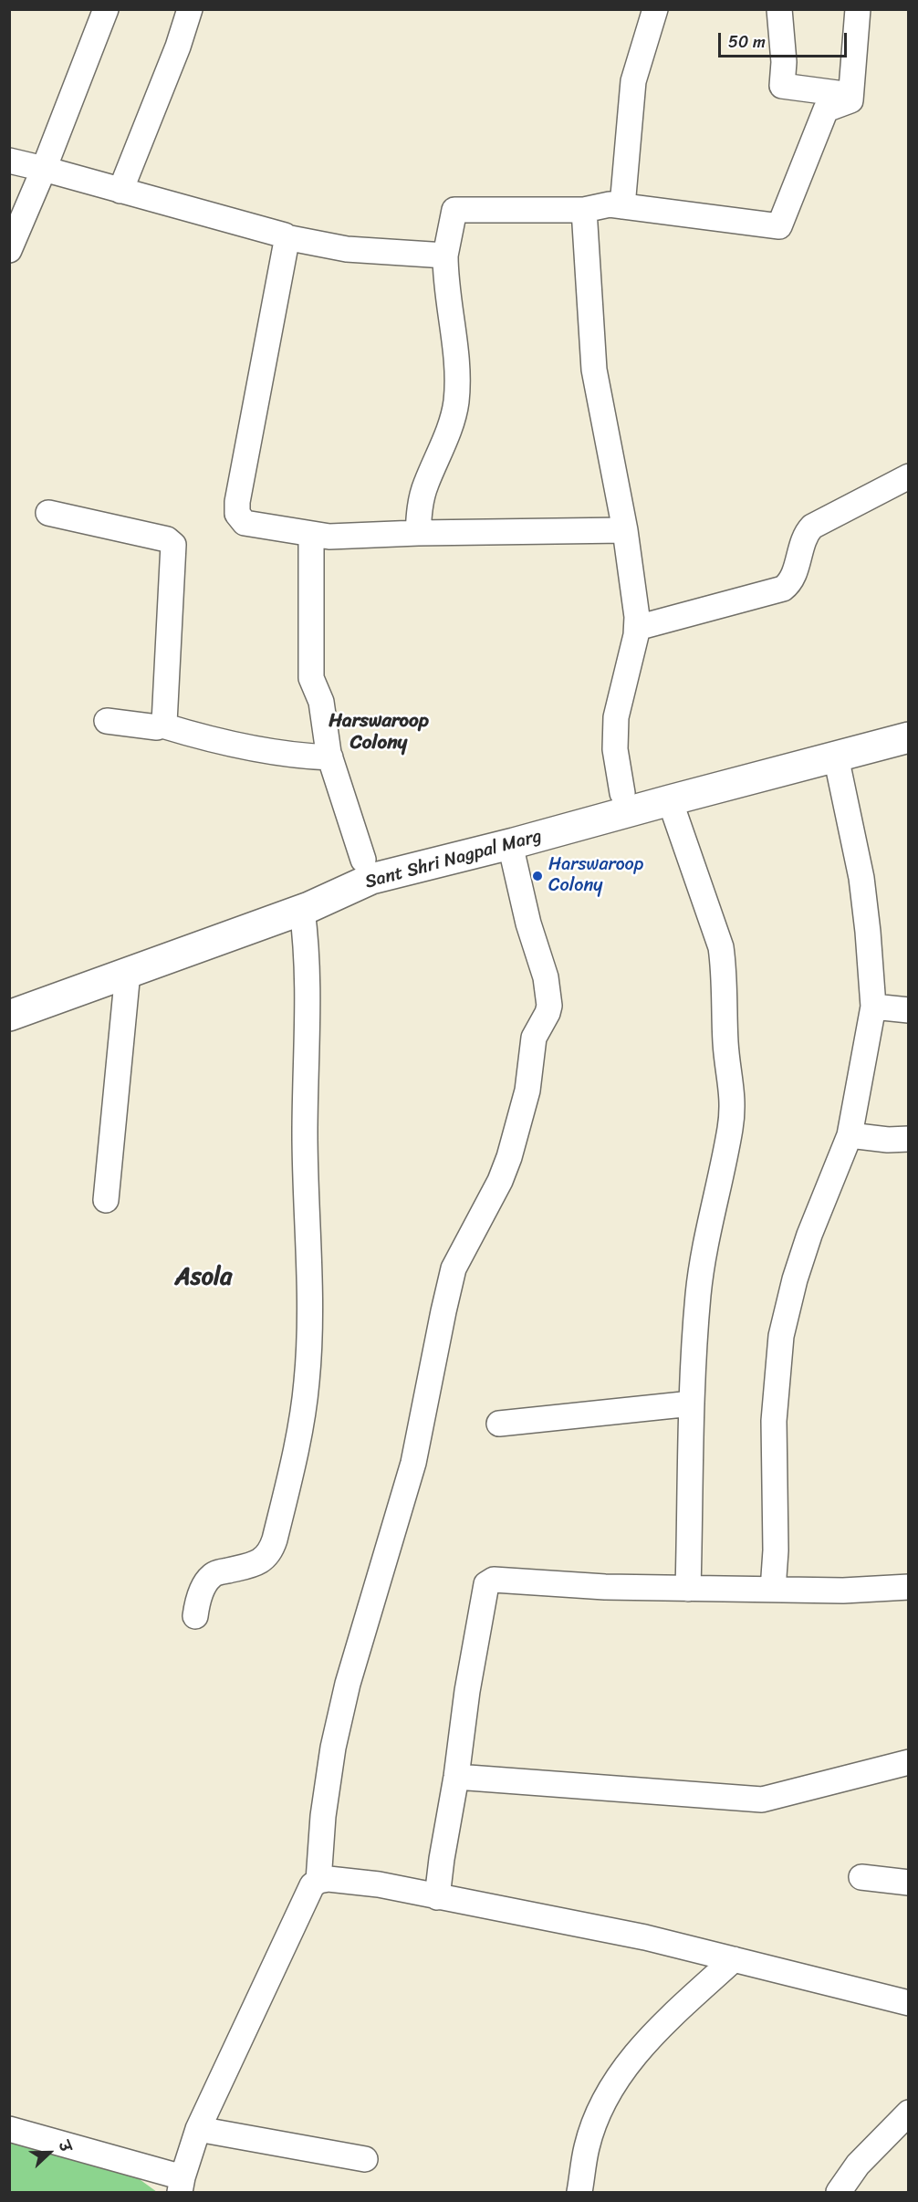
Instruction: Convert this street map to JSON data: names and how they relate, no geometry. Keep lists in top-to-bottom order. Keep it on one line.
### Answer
{"streets":{"main road":["Sant Shri Nagpal Marg"]},"districts":["Harswaroop Colony","Asola"],"places":["Harswaroop Colony"],"scale_bar":"50 m","north":"right"}
